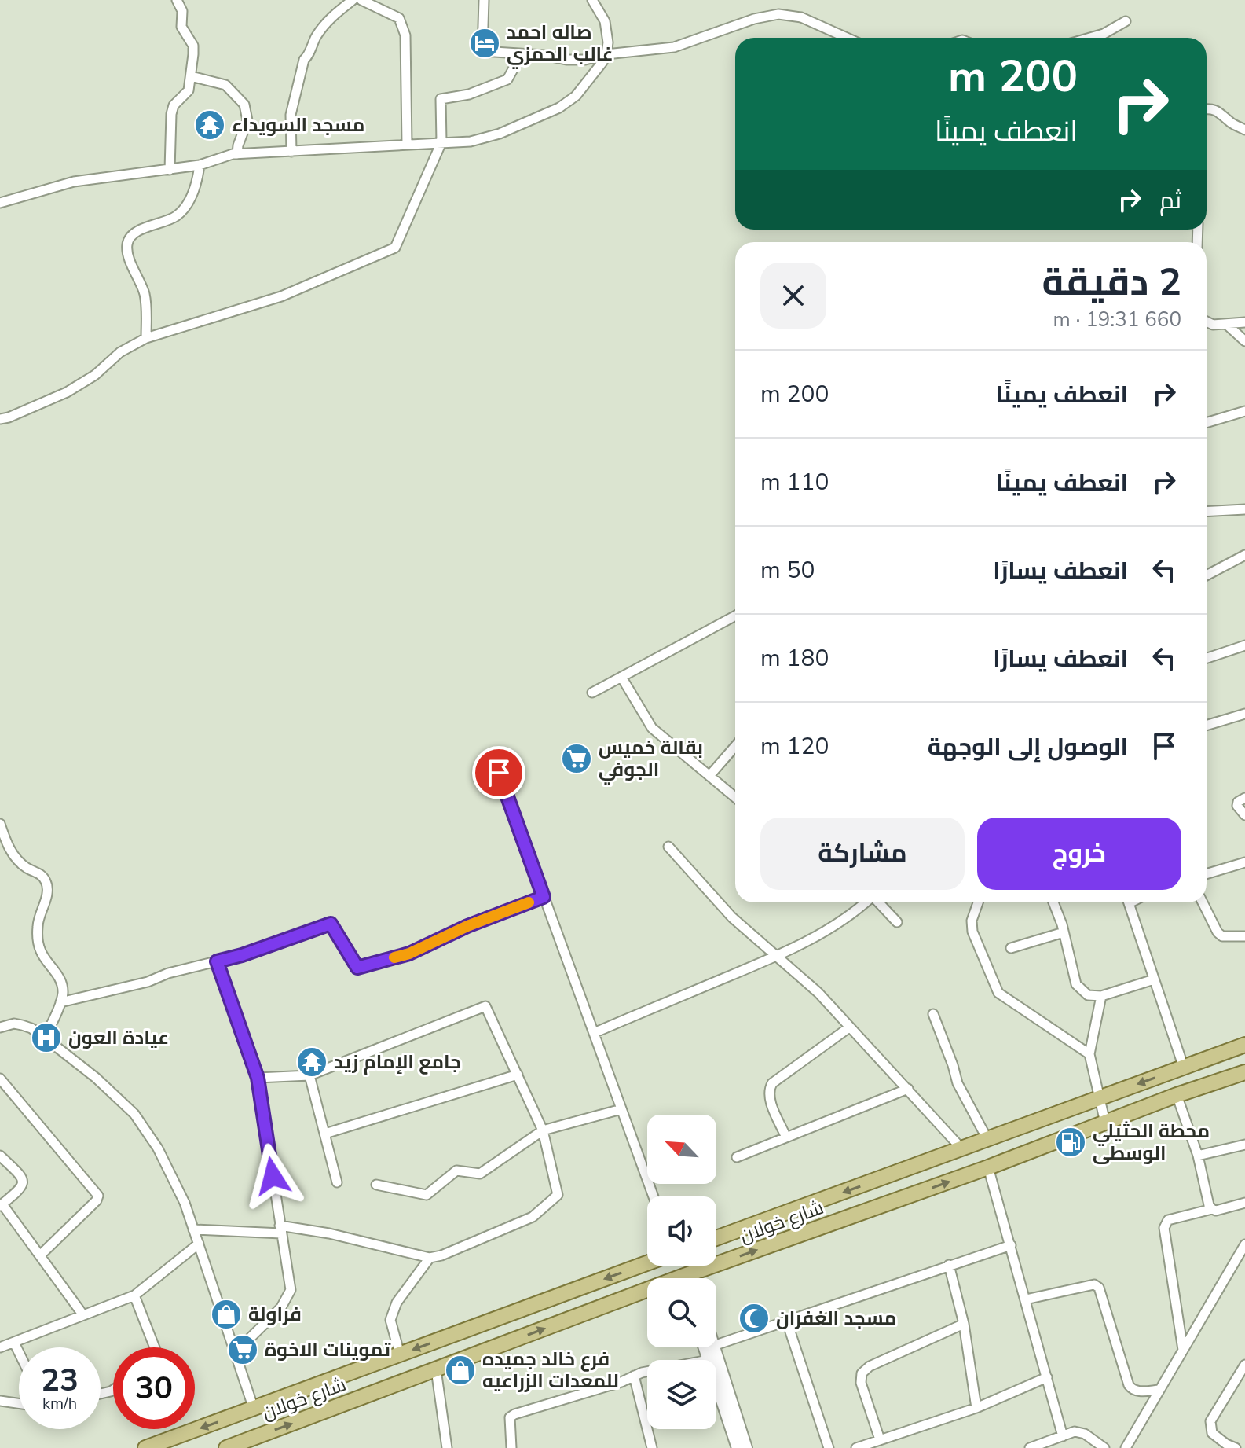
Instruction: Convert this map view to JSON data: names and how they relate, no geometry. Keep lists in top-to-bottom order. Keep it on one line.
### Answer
{"streets":{"main road":["شارع خولان"]},"places":{"hotel":["صاله احمد غالب الحمزي"],"temple":["مسجد السويداء","جامع الإمام زيد"],"supermarket":["بقالة خميس الجوفي","تموينات الاخوة"],"hospital":["عيادة العون"],"fuel station":["محطة الحثيلي الوسطى"],"shop":["فراولة","فرع خالد جميده للمعدات الزراعيه"],"mosque":["مسجد الغفران"]},"north":"top left","page":{"turn":["200 m","انعطف يمينًا"],"then":"ثم","heading":["2 دقيقة","660 m · 19:31"],"list":[{"name":"انعطف يمينًا","value":"200 m"},{"name":"انعطف يمينًا","value":"110 m"},{"name":"انعطف يسارًا","value":"50 m"},{"name":"انعطف يسارًا","value":"180 m"},{"name":"الوصول إلى الوجهة","value":"120 m"}],"buttons":["خروج","مشاركة"],"speed":"23 km/h","limit":"30"}}
